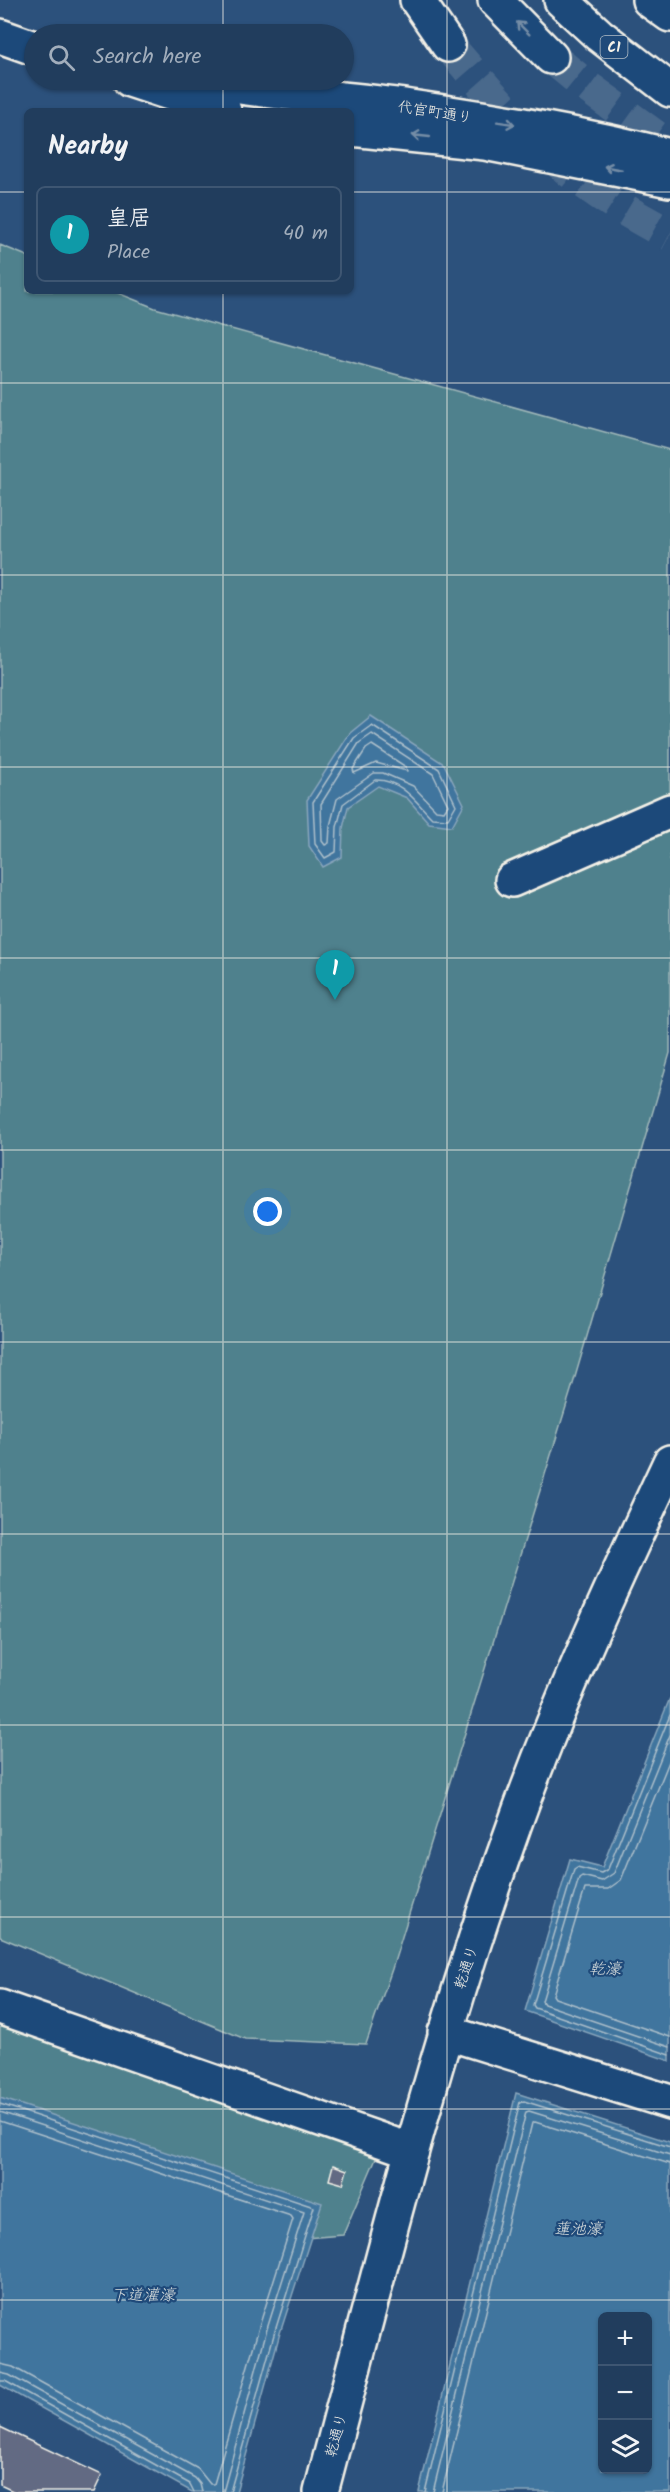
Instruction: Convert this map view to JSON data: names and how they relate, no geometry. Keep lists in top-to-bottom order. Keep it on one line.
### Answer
{"streets":{"main road":["C1","代官町通り","乾通り"]},"water":["乾濠","蓮池濠","下道灌濠"],"page":{"search":"Search here","heading":"Nearby","list":[{"mark":"1","name":"皇居","note":"Place","value":"40 m"}],"pins":"1","map_buttons":["+","−"]}}
